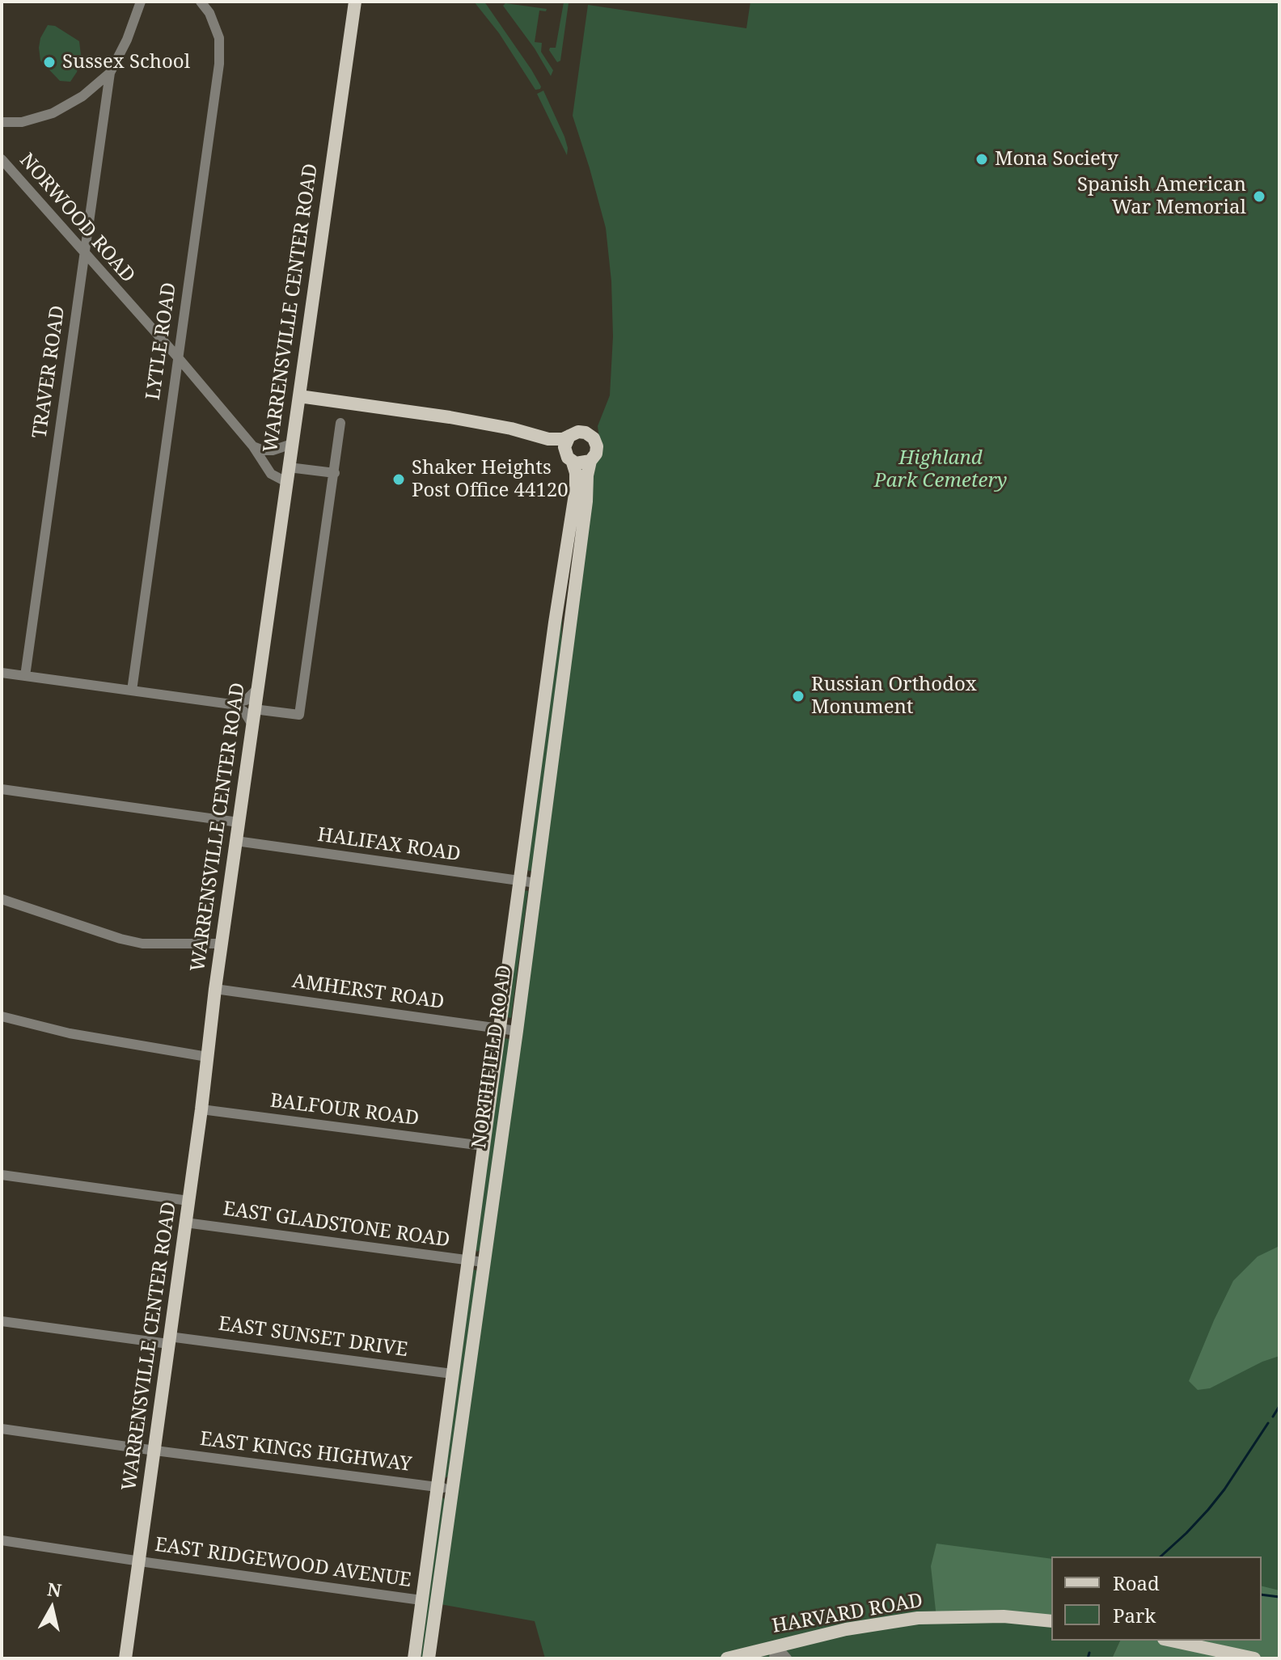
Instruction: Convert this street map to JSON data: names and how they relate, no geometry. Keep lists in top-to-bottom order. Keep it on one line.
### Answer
{"streets":{"main road":["WARRENSVILLE CENTER ROAD","NORTHFIELD ROAD","HARVARD ROAD"],"street":["NORWOOD ROAD","LYTLE ROAD","TRAVER ROAD","HALIFAX ROAD","AMHERST ROAD","BALFOUR ROAD","EAST GLADSTONE ROAD","EAST SUNSET DRIVE","EAST KINGS HIGHWAY","EAST RIDGEWOOD AVENUE"]},"crossings":[["NORWOOD ROAD","WARRENSVILLE CENTER ROAD"],["NORWOOD ROAD","LYTLE ROAD"],["NORWOOD ROAD","TRAVER ROAD"],["WARRENSVILLE CENTER ROAD","HALIFAX ROAD"],["WARRENSVILLE CENTER ROAD","AMHERST ROAD"],["WARRENSVILLE CENTER ROAD","BALFOUR ROAD"],["WARRENSVILLE CENTER ROAD","EAST GLADSTONE ROAD"],["WARRENSVILLE CENTER ROAD","EAST SUNSET DRIVE"],["WARRENSVILLE CENTER ROAD","EAST KINGS HIGHWAY"],["WARRENSVILLE CENTER ROAD","EAST RIDGEWOOD AVENUE"],["HALIFAX ROAD","NORTHFIELD ROAD"],["AMHERST ROAD","NORTHFIELD ROAD"],["NORTHFIELD ROAD","BALFOUR ROAD"],["NORTHFIELD ROAD","EAST GLADSTONE ROAD"],["NORTHFIELD ROAD","EAST SUNSET DRIVE"],["NORTHFIELD ROAD","EAST KINGS HIGHWAY"],["NORTHFIELD ROAD","EAST RIDGEWOOD AVENUE"]],"parks":["Highland Park Cemetery"],"places":["Sussex School","Mona Society","Spanish American War Memorial","Shaker Heights Post Office 44120","Russian Orthodox Monument"],"legend":["Road","Park"],"north":"top"}
